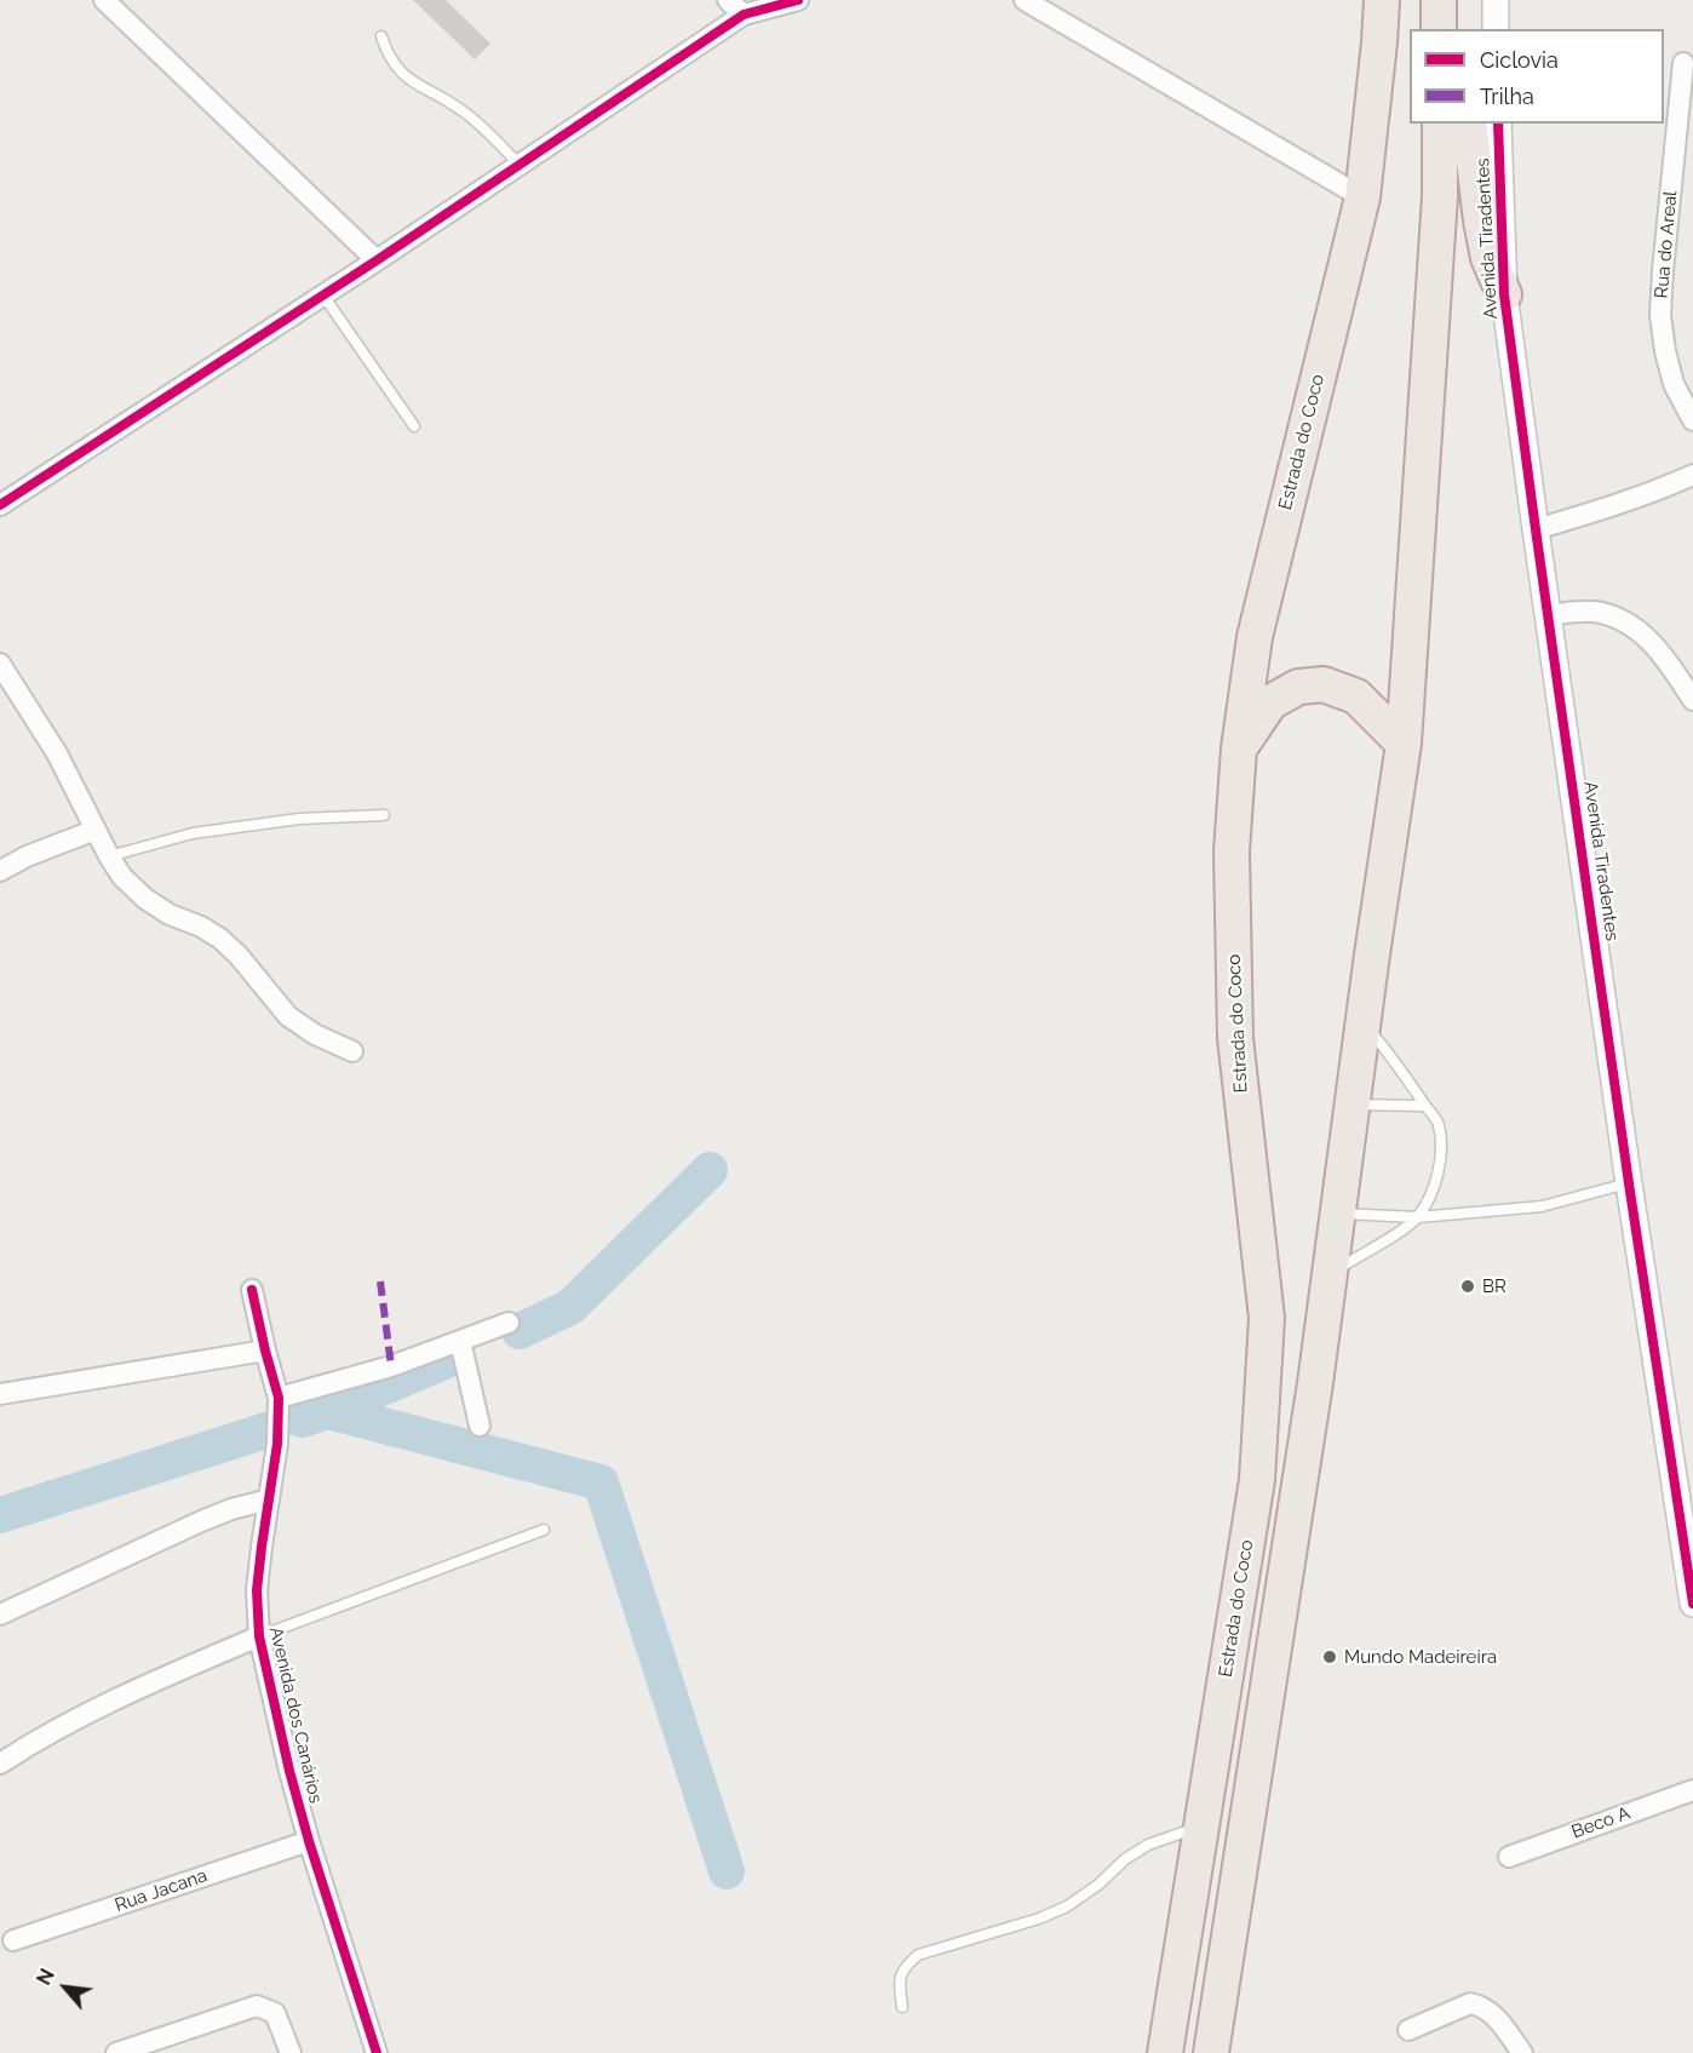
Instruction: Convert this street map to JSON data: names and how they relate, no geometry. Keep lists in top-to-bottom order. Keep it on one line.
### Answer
{"streets":{"highway":["Estrada do Coco"],"street":["Avenida Tiradentes","Rua do Areal","Avenida dos Canários","Beco A","Rua Jacana"]},"crossings":[["Avenida dos Canários","Rua Jacana"]],"places":["BR","Mundo Madeireira"],"legend":["Ciclovia","Trilha"],"north":"top left"}
